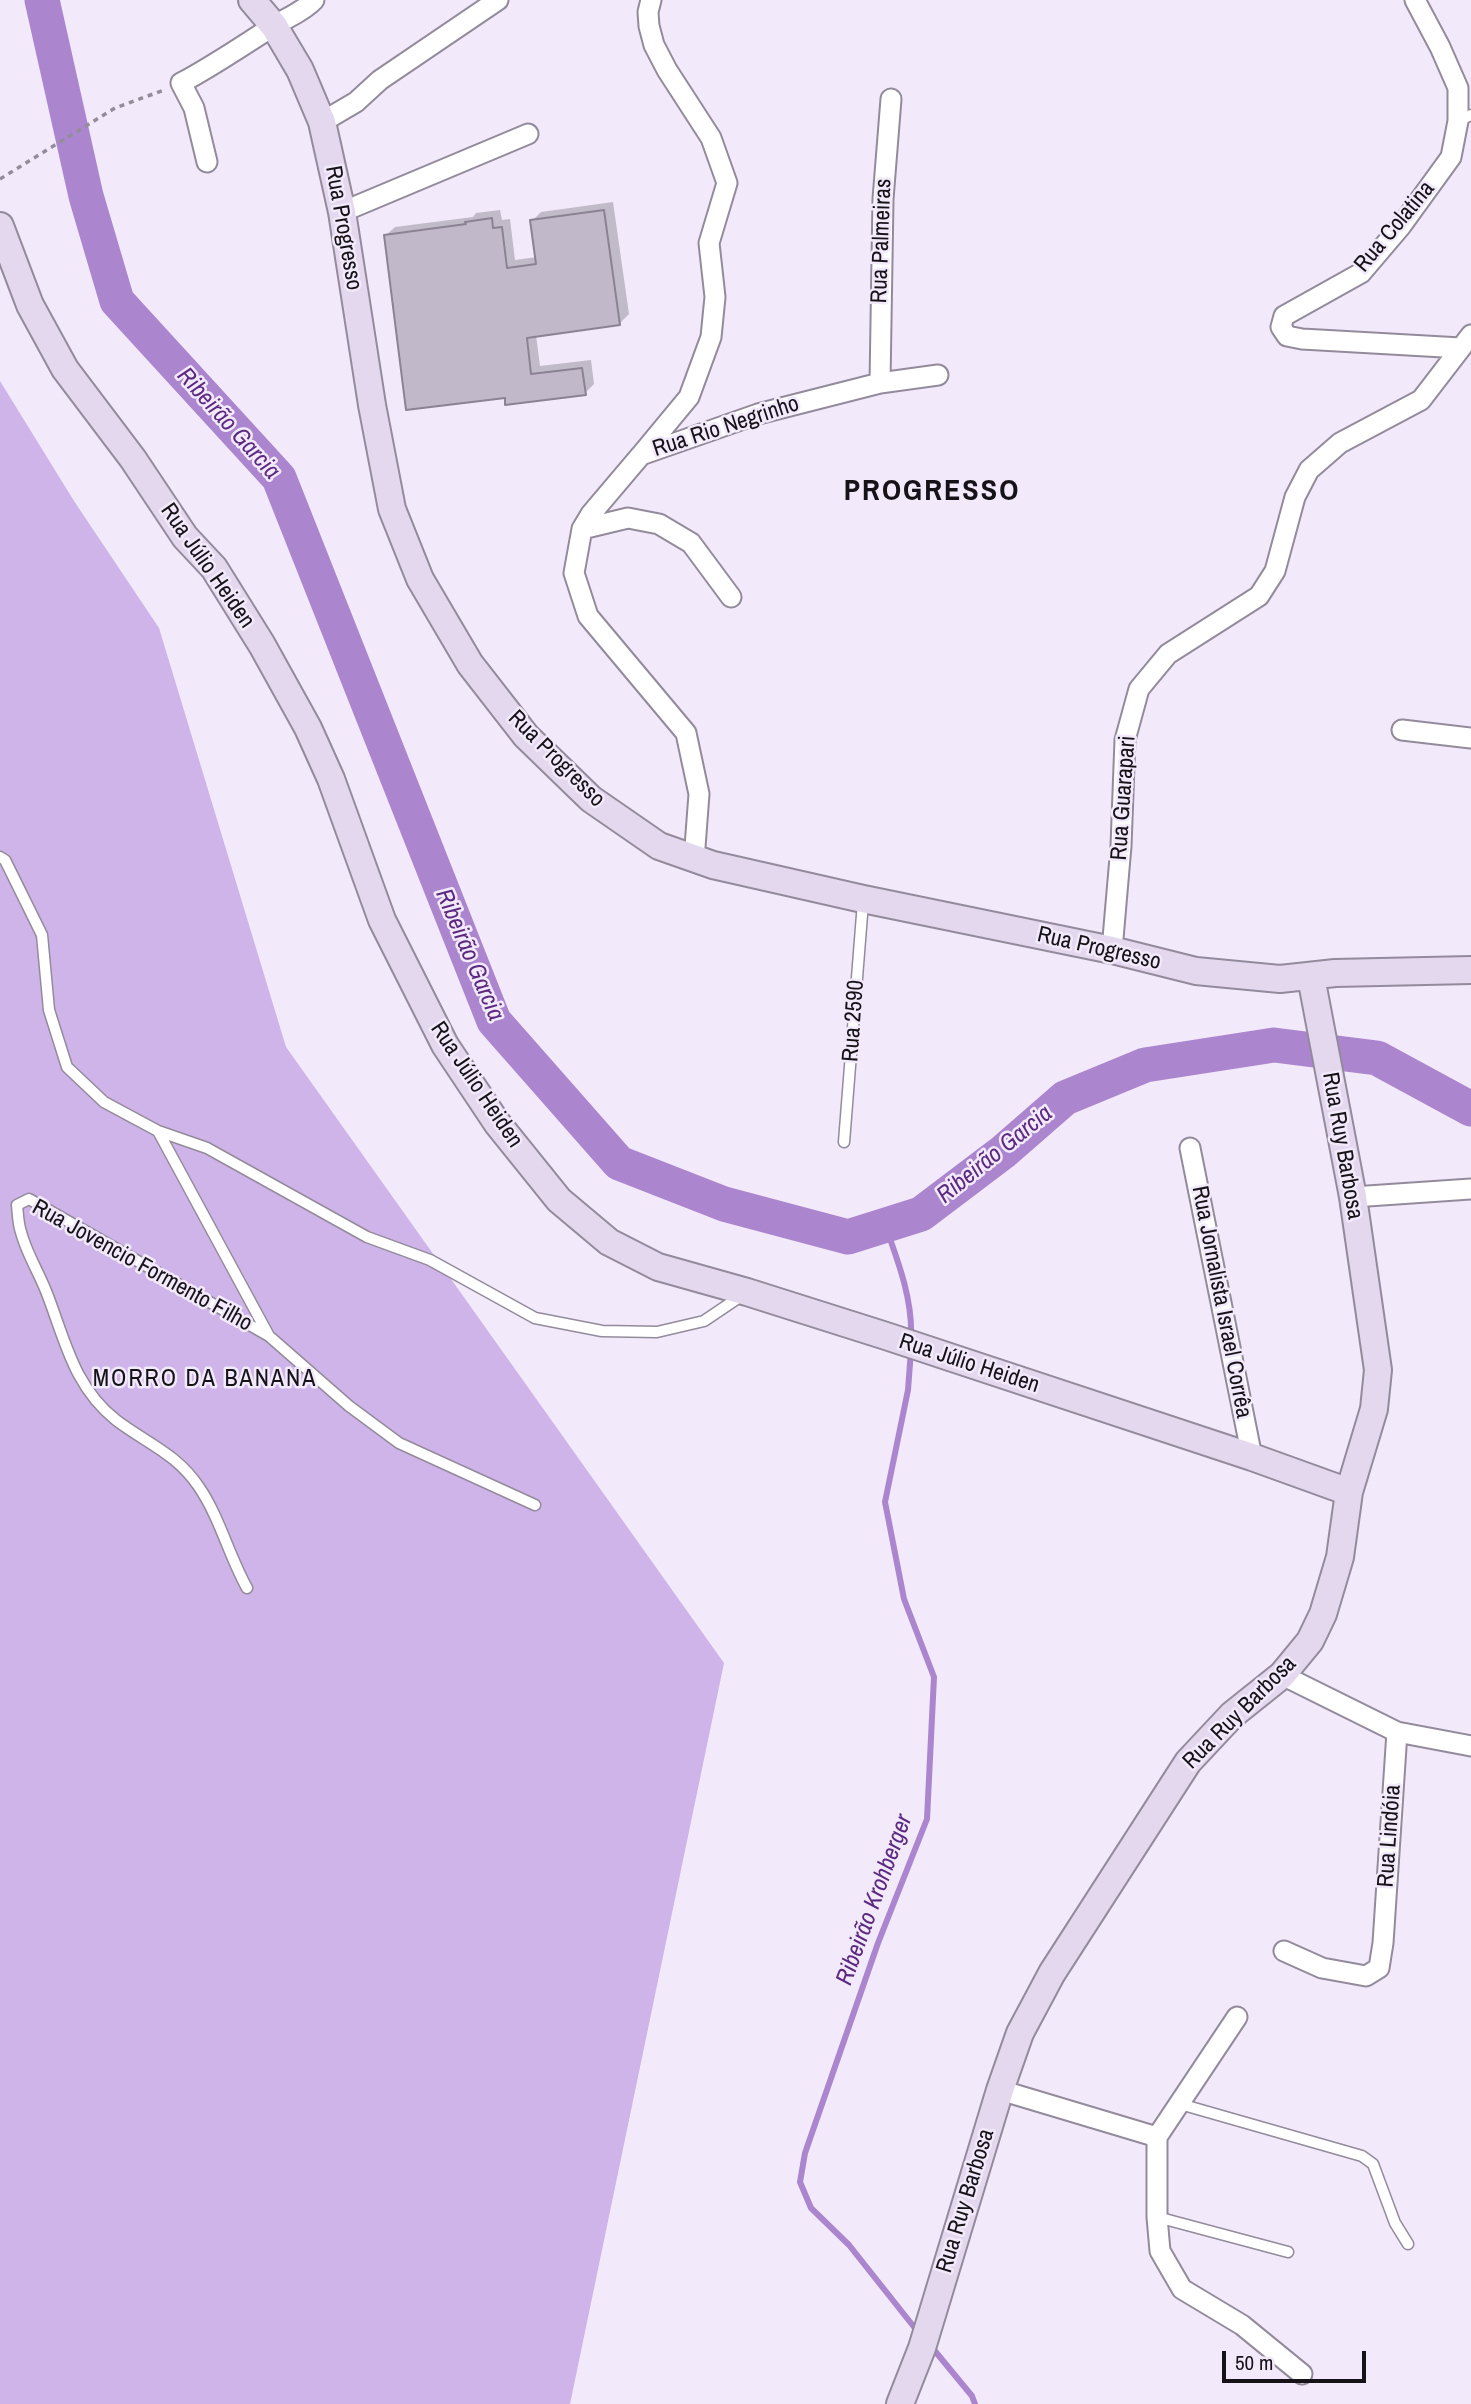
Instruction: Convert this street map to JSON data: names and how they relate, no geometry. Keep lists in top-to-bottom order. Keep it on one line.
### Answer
{"streets":{"street":["Rua Colatina","Rua Progresso","Rua Palmeiras","Rua Rio Negrinho","Rua Júlio Heiden","Rua Guarapari","Rua Ruy Barbosa","Rua Jornalista Israel Corrêa","Rua Lindóia"],"lane":["Rua 2590","Rua Jovencio Formento Filho"]},"crossings":[["Rua Colatina","Rua Guarapari"],["Rua Progresso","Rua Rio Negrinho"],["Rua Progresso","Rua Guarapari"],["Rua Progresso","Rua 2590"],["Rua Progresso","Rua Ruy Barbosa"],["Rua Palmeiras","Rua Rio Negrinho"],["Rua Júlio Heiden","Rua Ruy Barbosa"],["Rua Júlio Heiden","Rua Jornalista Israel Corrêa"]],"districts":["PROGRESSO","MORRO DA BANANA"],"water":["Ribeirão Garcia","Ribeirão Krohberger"],"scale_bar":"50 m"}
